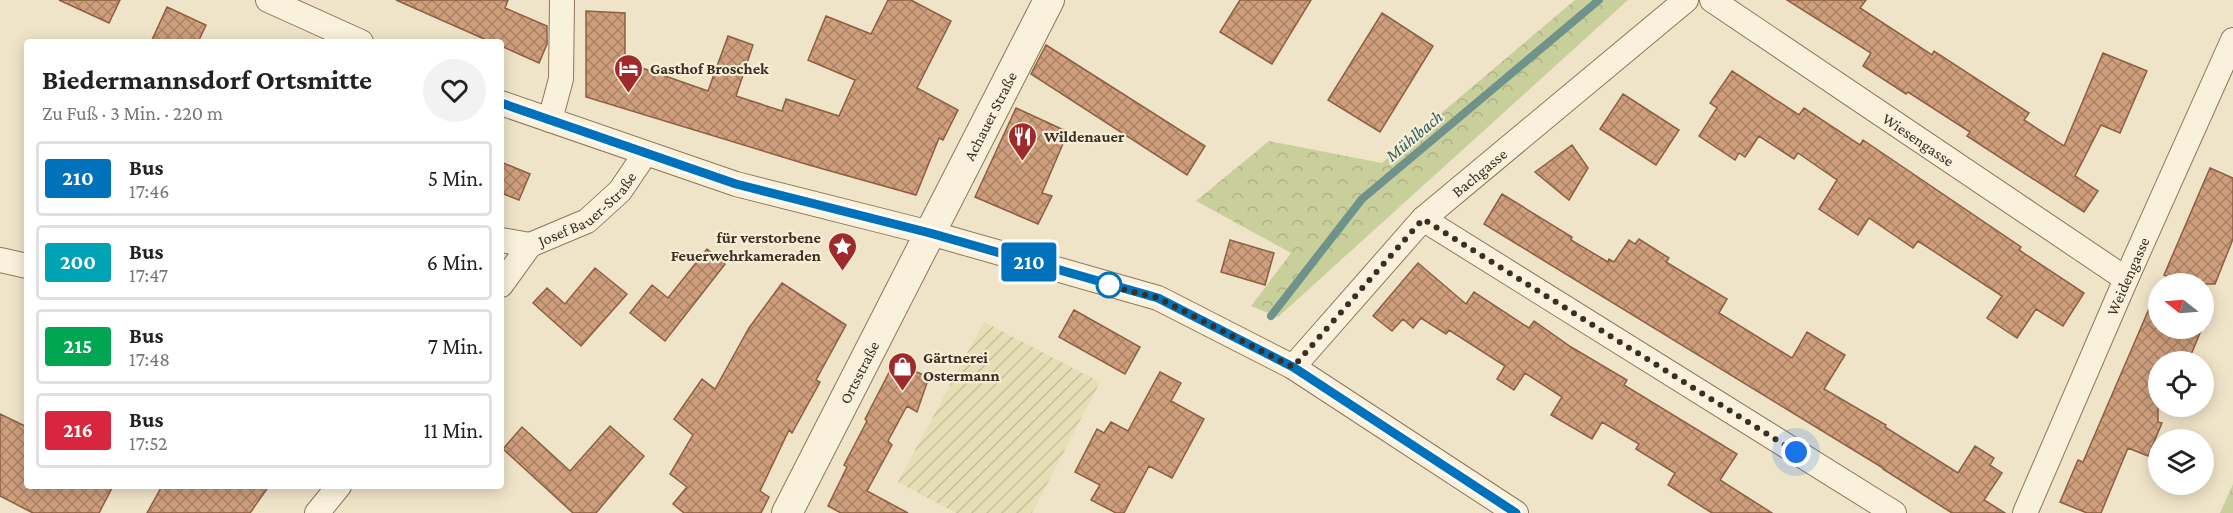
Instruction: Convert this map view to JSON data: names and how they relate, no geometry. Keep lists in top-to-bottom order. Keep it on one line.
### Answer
{"streets":{"street":["Achauer Straße","Wiesengasse","Bachgasse","Josef Bauer-Straße","Weidengasse","Ortsstraße"]},"crossings":[["Achauer Straße","Ortsstraße"],["Wiesengasse","Weidengasse"]],"water":["Mühlbach"],"places":{"hotel":["Gasthof Broschek"],"restaurant":["Wildenauer"],"place":["für verstorbene Feuerwehrkameraden"],"shop":["Gärtnerei Ostermann"]},"lines":["bus line 210"],"north":"left","page":{"on_map":"210","heading":["Biedermannsdorf Ortsmitte","Zu Fuß · 3 Min. · 220 m"],"list":[{"mark":"210","name":"Bus","note":"17:46","value":"5 Min."},{"mark":"200","name":"Bus","note":"17:47","value":"6 Min."},{"mark":"215","name":"Bus","note":"17:48","value":"7 Min."},{"mark":"216","name":"Bus","note":"17:52","value":"11 Min."}]}}
